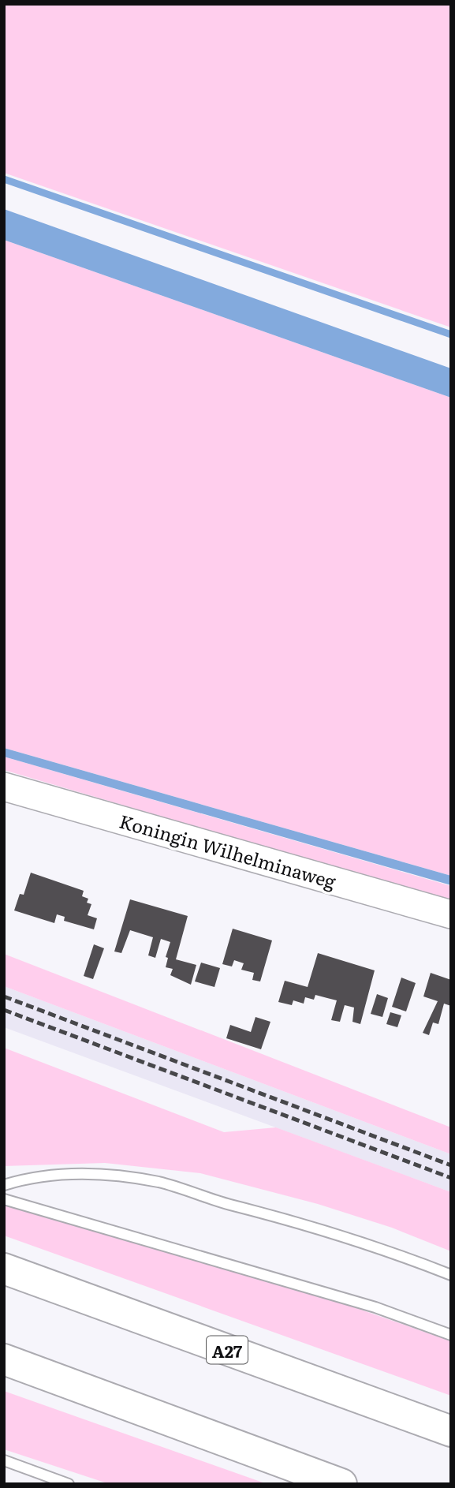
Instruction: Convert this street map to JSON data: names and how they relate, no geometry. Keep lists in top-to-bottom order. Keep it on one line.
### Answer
{"streets":{"highway":["A27"],"main road":["Koningin Wilhelminaweg"]}}
